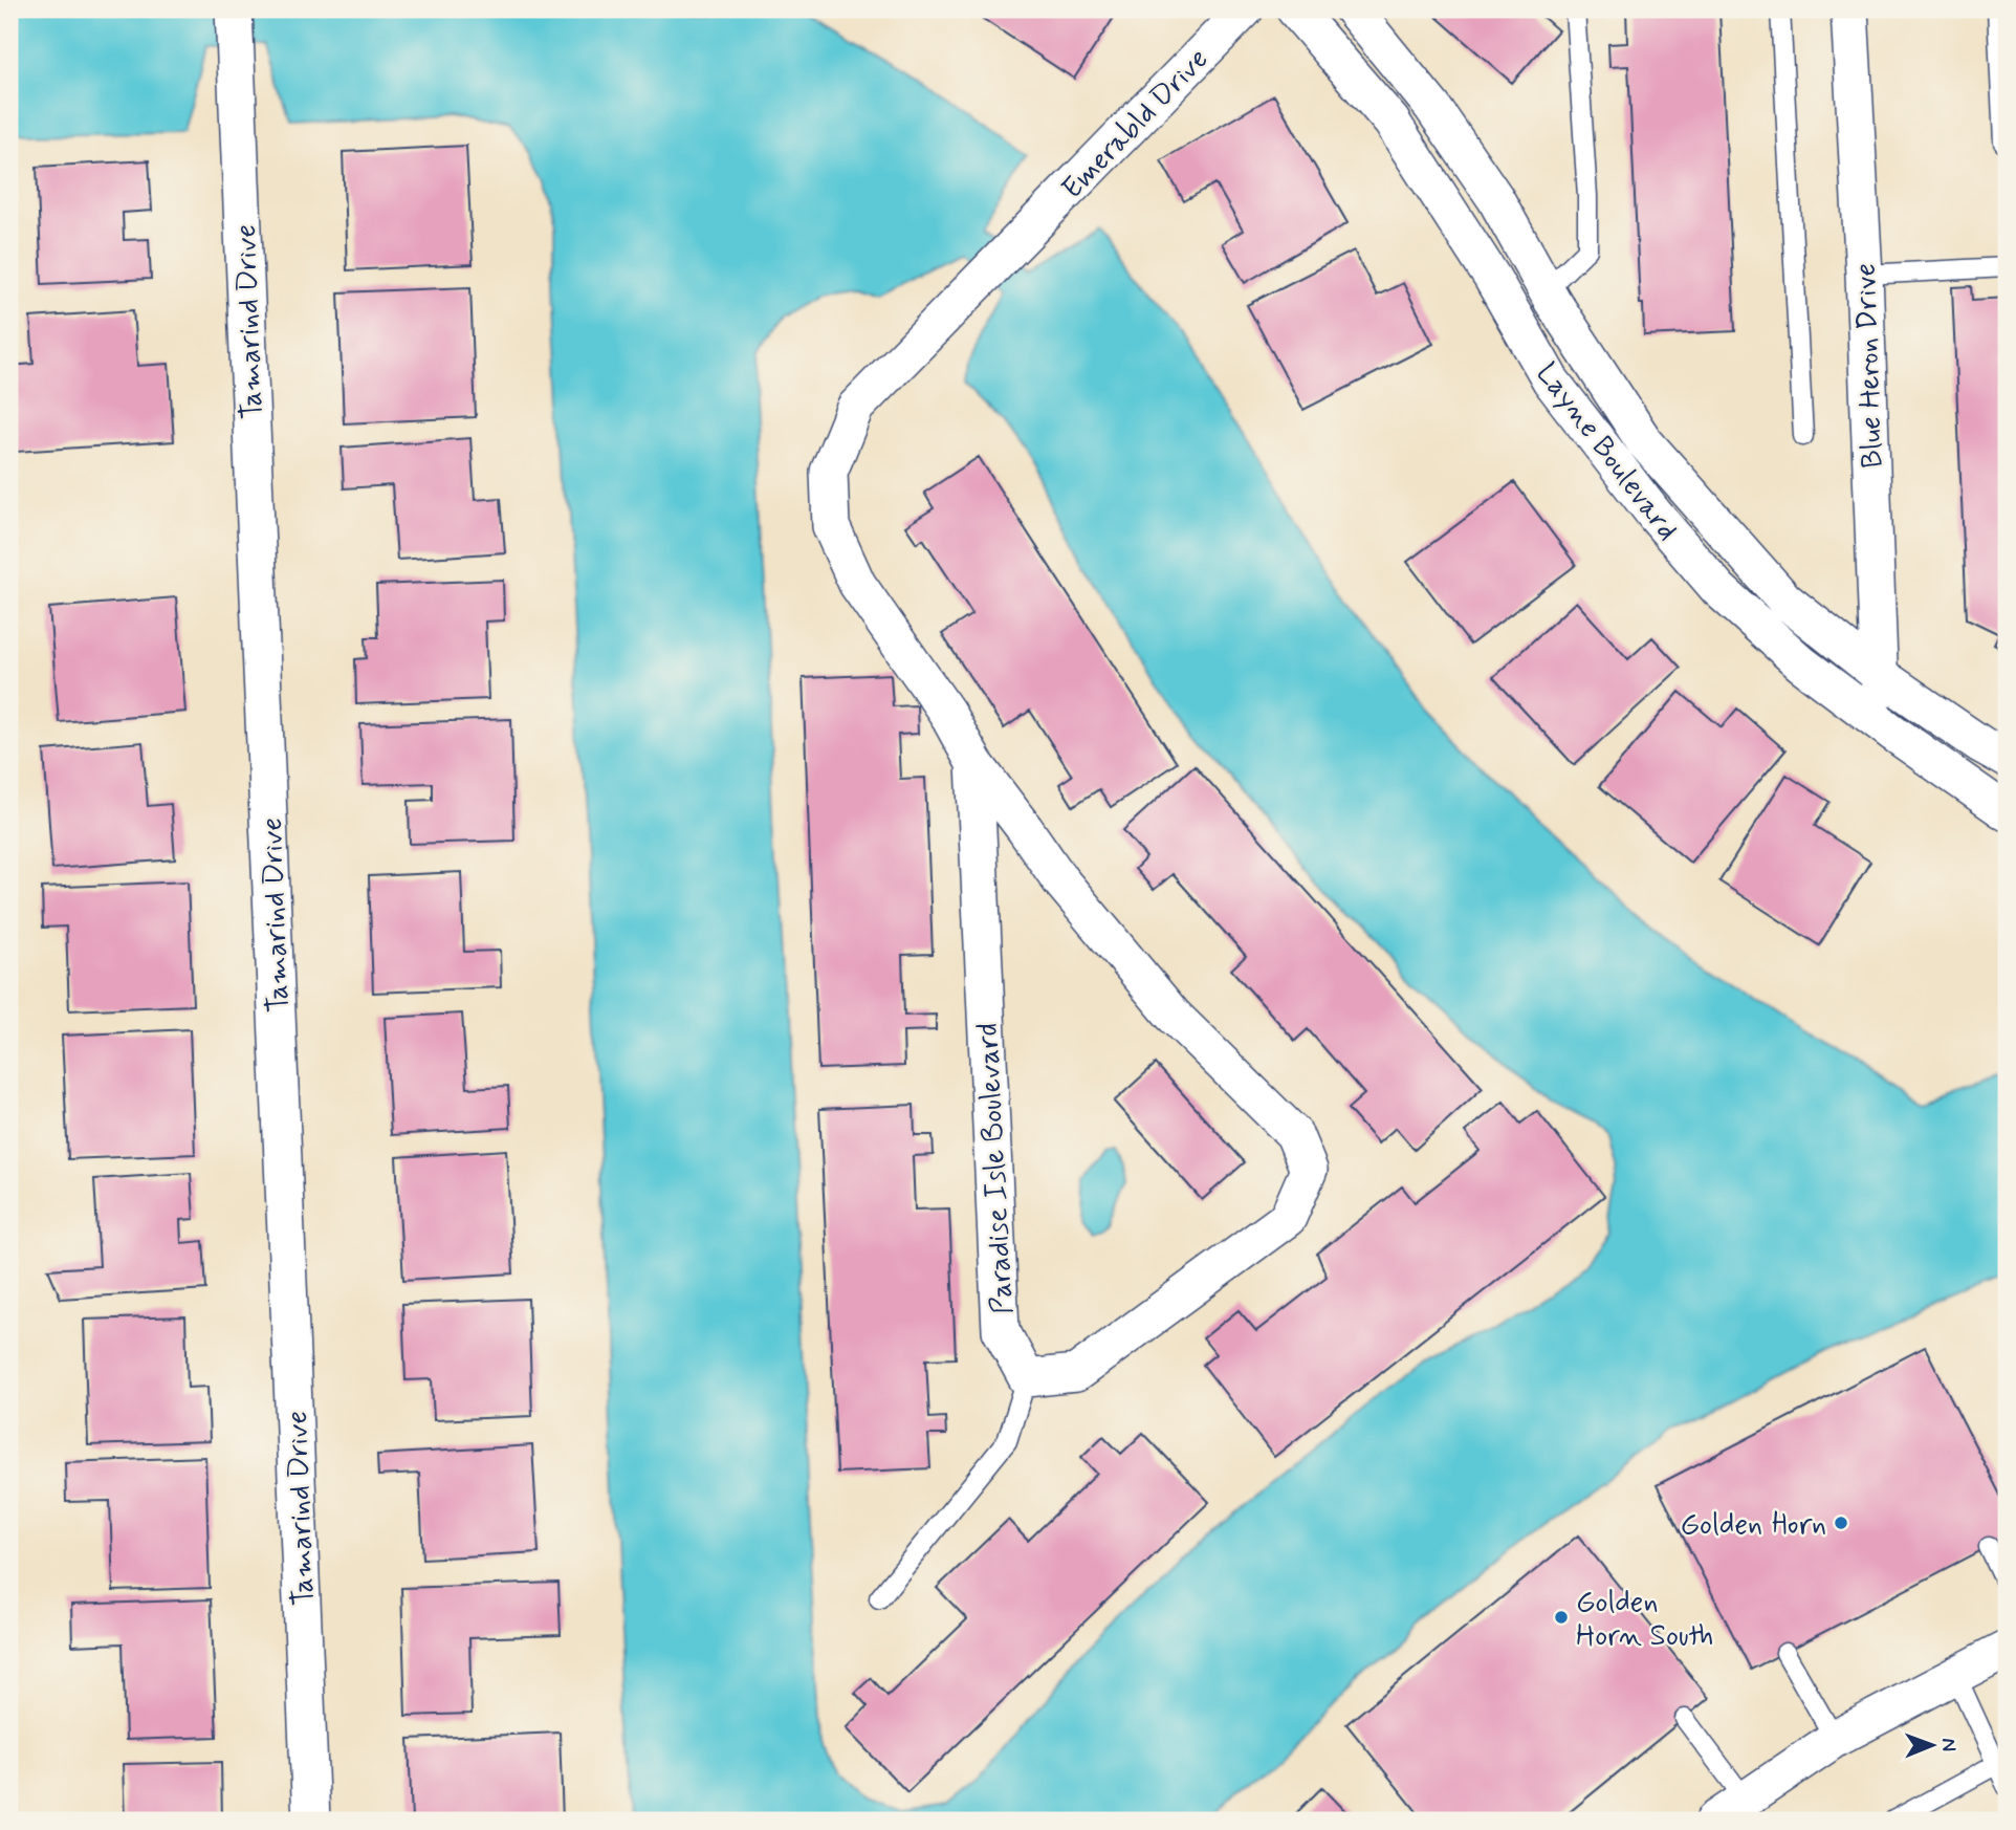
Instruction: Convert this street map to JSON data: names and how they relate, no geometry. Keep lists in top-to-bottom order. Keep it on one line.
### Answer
{"streets":{"street":["Emerabld Drive","Tamarind Drive","Blue Heron Drive","Layne Boulevard","Paradise Isle Boulevard"]},"crossings":[["Emerabld Drive","Paradise Isle Boulevard"],["Blue Heron Drive","Layne Boulevard"]],"places":["Golden Horn","Golden Horn South"],"north":"right"}
